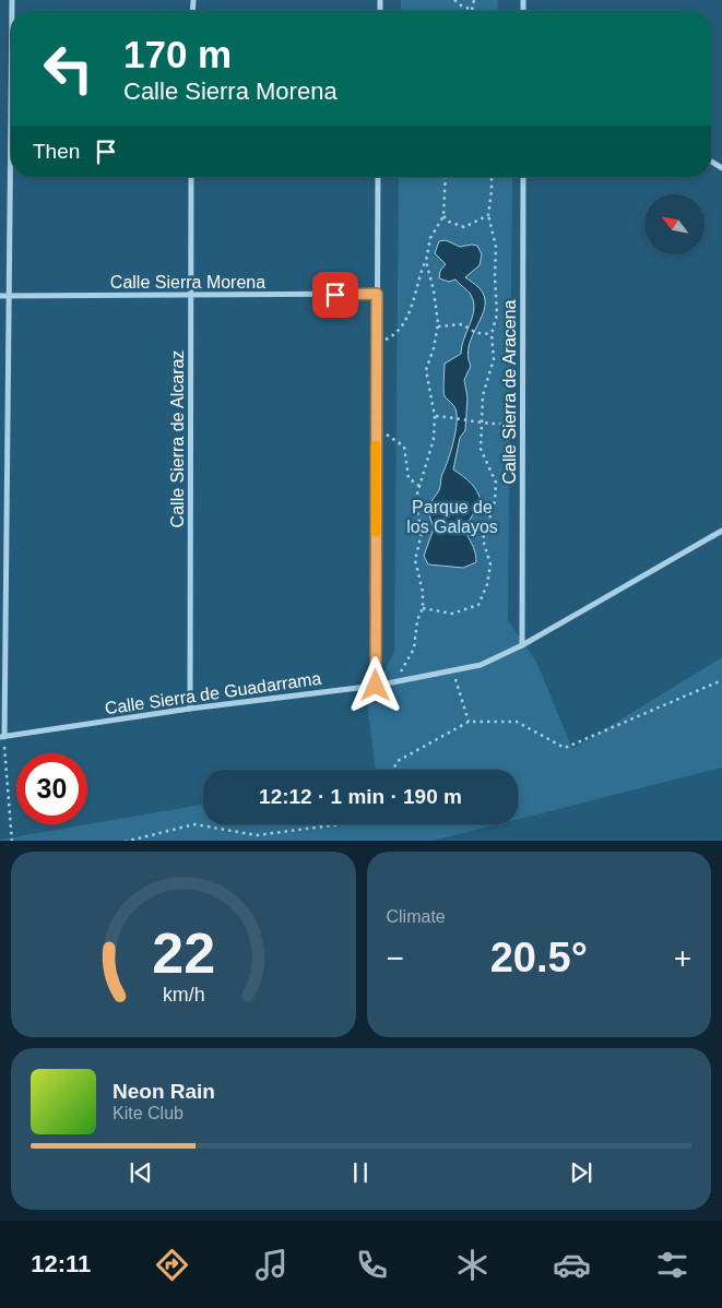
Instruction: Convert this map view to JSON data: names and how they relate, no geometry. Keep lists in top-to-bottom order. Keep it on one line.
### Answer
{"streets":{"street":["Calle Sierra Morena","Calle Sierra de Aracena","Calle Sierra de Alcaraz","Calle Sierra de Guadarrama"]},"crossings":[["Calle Sierra Morena","Calle Sierra de Alcaraz"],["Calle Sierra de Aracena","Calle Sierra de Guadarrama"],["Calle Sierra de Alcaraz","Calle Sierra de Guadarrama"]],"parks":["Parque de los Galayos"],"north":"top left","page":{"turn":["170 m","Calle Sierra Morena"],"then":"Then","limit":"30","trip":"12:12 · 1 min · 190 m","tile":"Climate","heat":["−","20.5°","+"],"song":["Neon Rain","Kite Club"],"tabs":"12:11","gauge":["22","km/h"]}}
